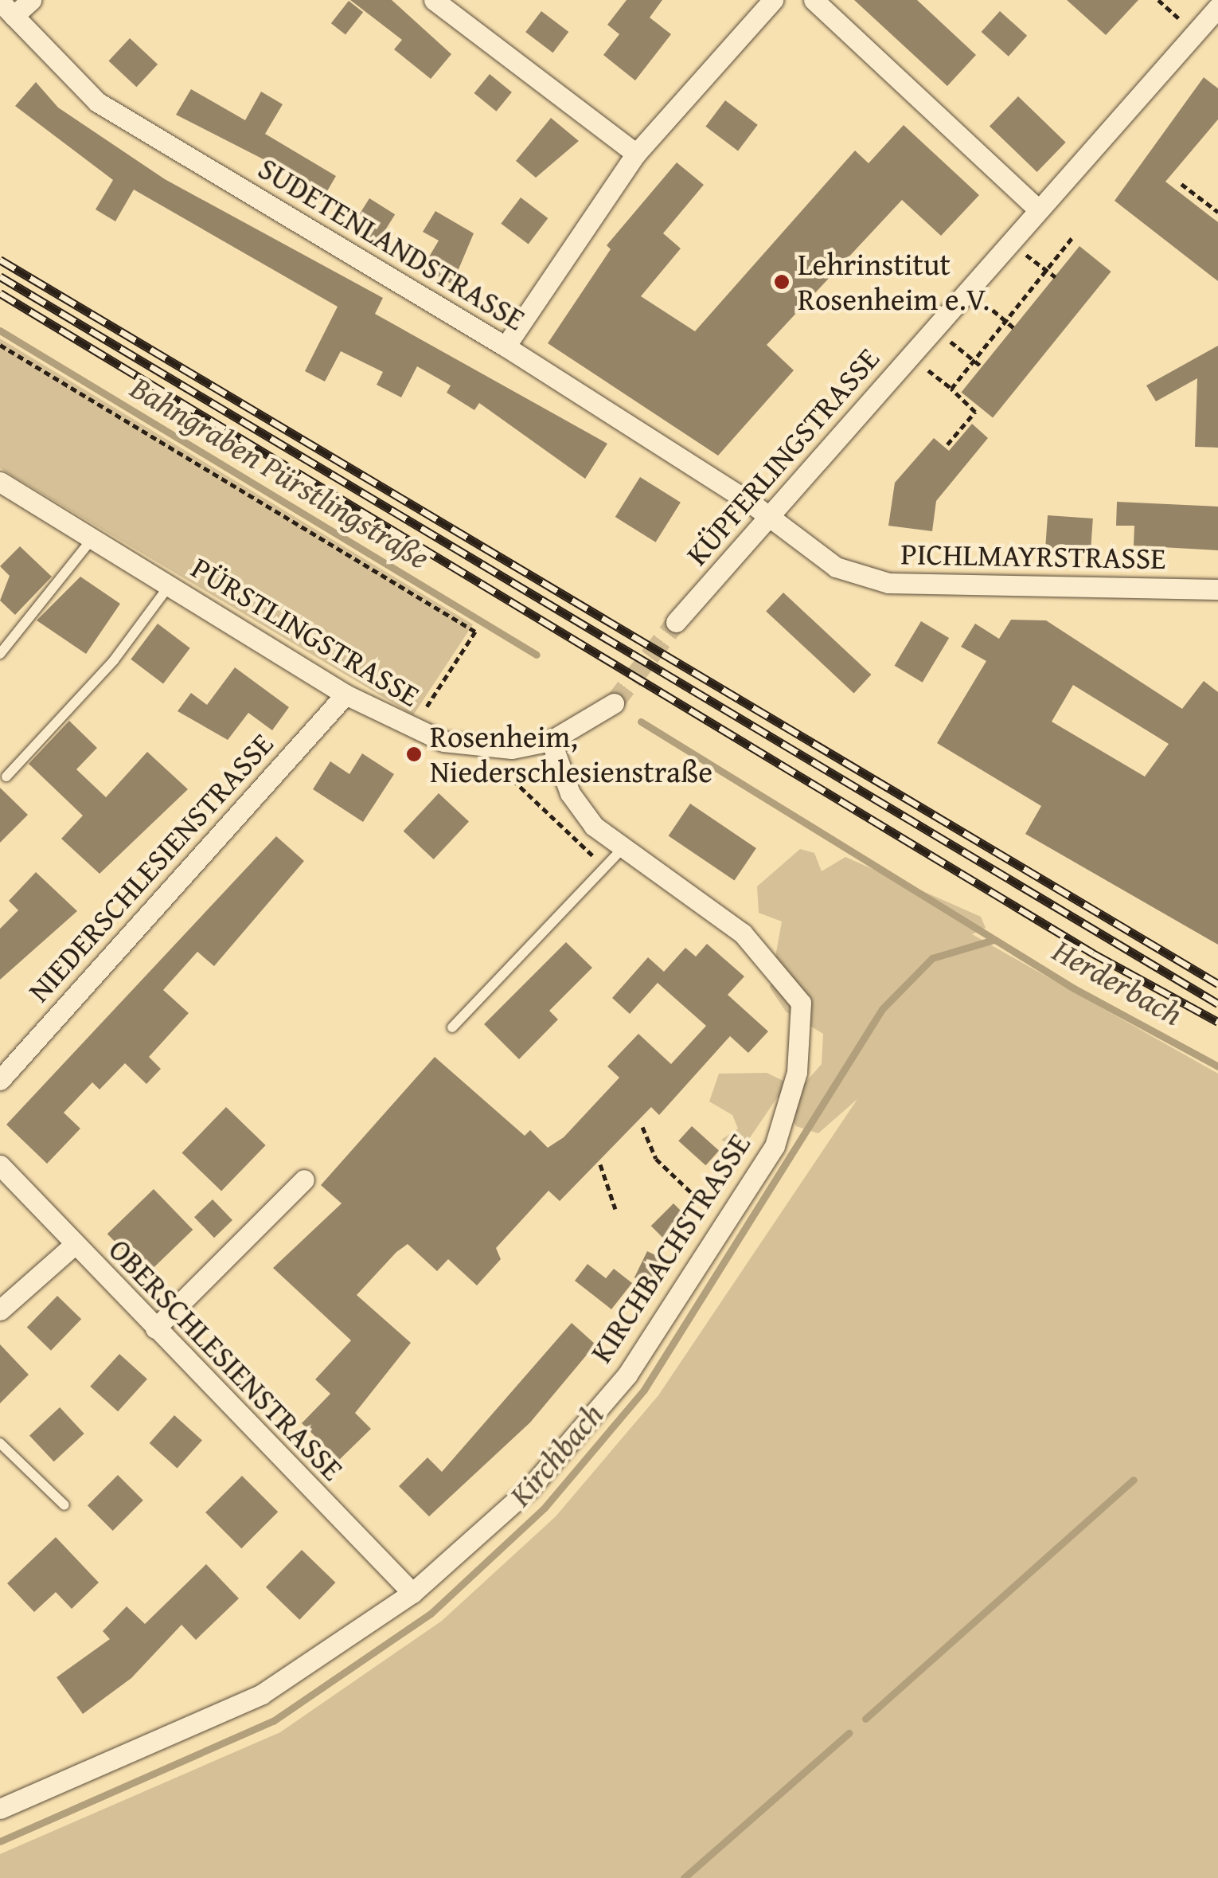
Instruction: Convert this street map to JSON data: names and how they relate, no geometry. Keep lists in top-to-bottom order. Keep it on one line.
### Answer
{"streets":{"street":["SUDETENLANDSTRASSE","KÜPFERLINGSTRASSE","PICHLMAYRSTRASSE","PÜRSTLINGSTRASSE","NIEDERSCHLESIENSTRASSE","KIRCHBACHSTRASSE","OBERSCHLESIENSTRASSE"]},"crossings":[["SUDETENLANDSTRASSE","KÜPFERLINGSTRASSE"],["SUDETENLANDSTRASSE","PICHLMAYRSTRASSE"],["KÜPFERLINGSTRASSE","PICHLMAYRSTRASSE"],["PÜRSTLINGSTRASSE","NIEDERSCHLESIENSTRASSE"],["KIRCHBACHSTRASSE","OBERSCHLESIENSTRASSE"]],"water":["Bahngraben Pürstlingstraße","Herderbach","Kirchbach"],"places":["Lehrinstitut Rosenheim e.V.","Rosenheim, Niederschlesienstraße"]}
